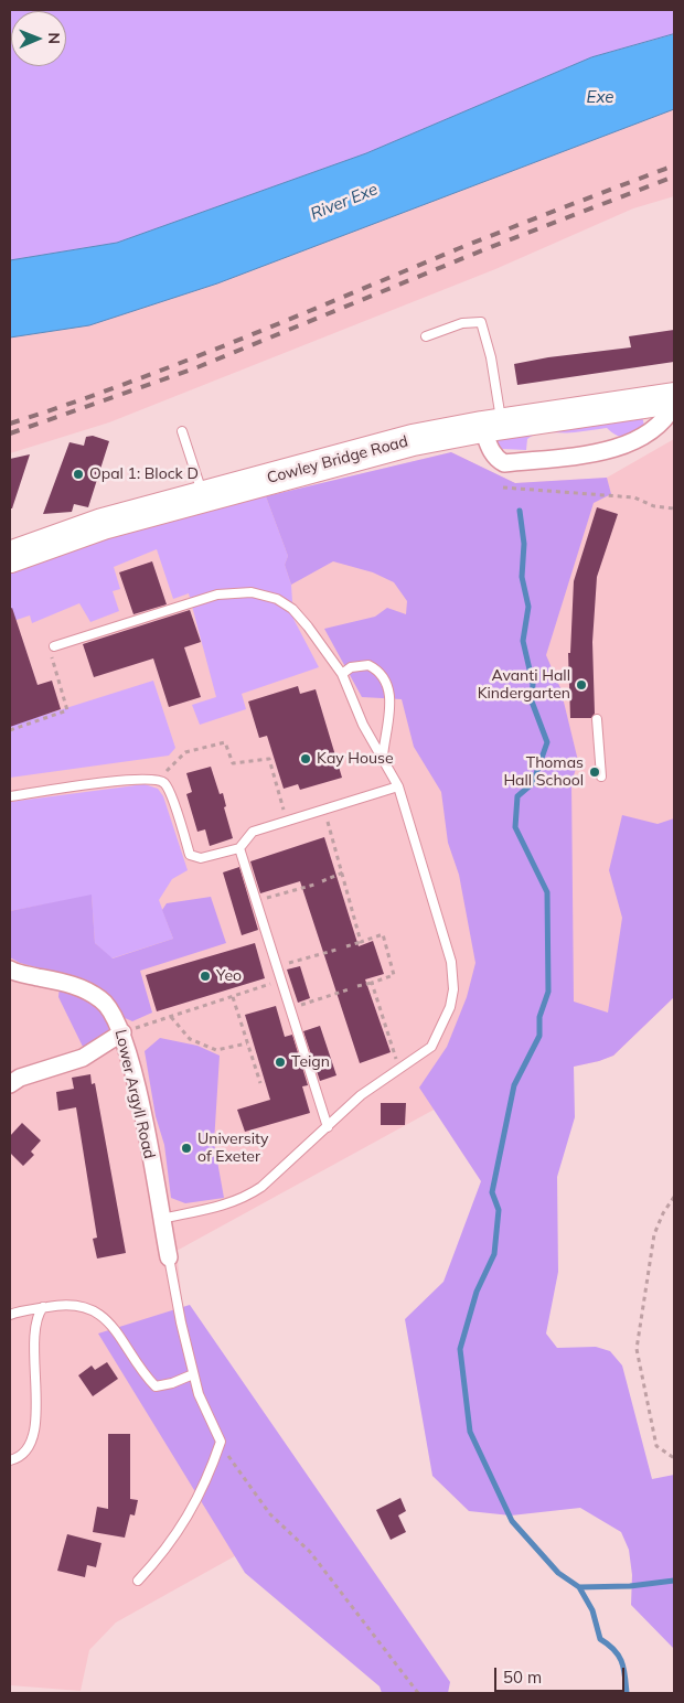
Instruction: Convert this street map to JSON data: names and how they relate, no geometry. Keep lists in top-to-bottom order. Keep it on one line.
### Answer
{"streets":{"highway":["Cowley Bridge Road"],"street":["Lower Argyll Road"]},"water":["Exe","River Exe"],"places":["Opal 1: Block D","Avanti Hall Kindergarten","Kay House","Thomas Hall School","Yeo","Teign","University of Exeter"],"scale_bar":"50 m","north":"right"}
